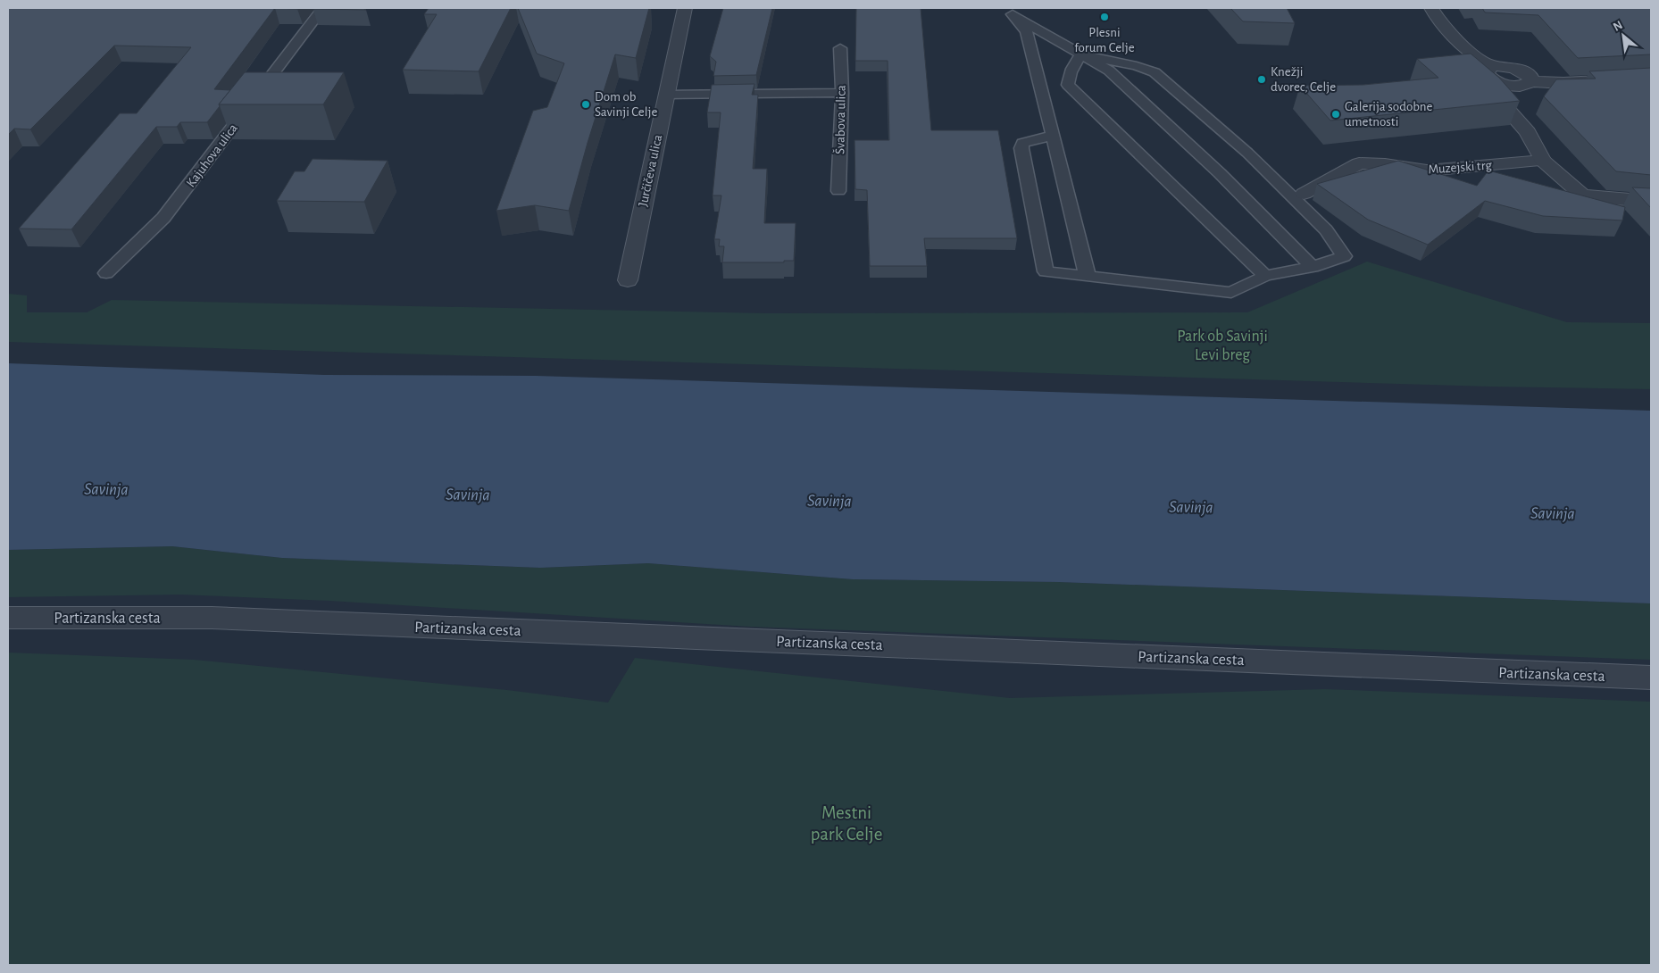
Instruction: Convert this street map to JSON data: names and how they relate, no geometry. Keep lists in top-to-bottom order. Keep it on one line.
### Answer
{"streets":{"street":["Muzejski trg","Jurčičeva ulica","Partizanska cesta"],"lane":["Švabova ulica","Kajuhova ulica"]},"water":["Savinja"],"parks":["Park ob Savinji Levi breg","Mestni park Celje"],"places":["Plesni forum Celje","Knežji dvorec, Celje","Dom ob Savinji Celje","Galerija sodobne umetnosti"],"north":"top left"}
